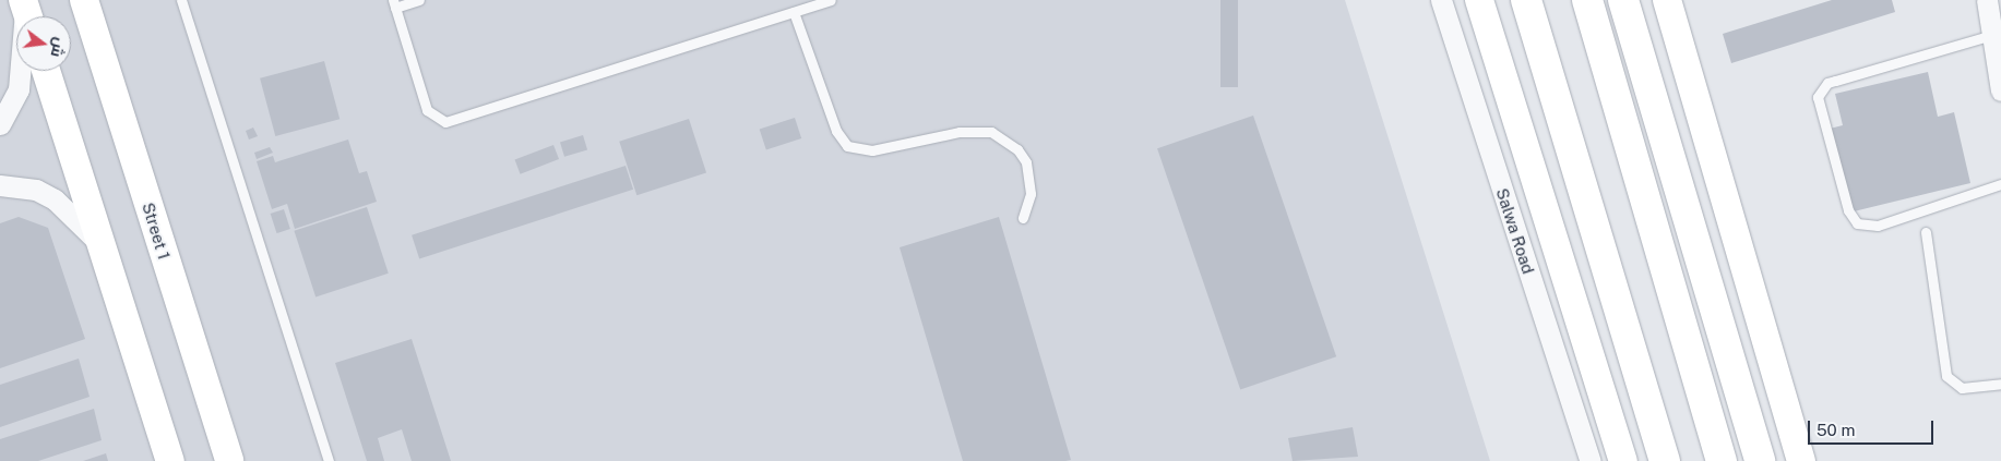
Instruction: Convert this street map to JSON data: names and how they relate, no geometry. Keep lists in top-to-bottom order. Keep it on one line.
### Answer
{"streets":{"main road":["Street 1","Salwa Road"]},"scale_bar":"50 m","north":"right"}
